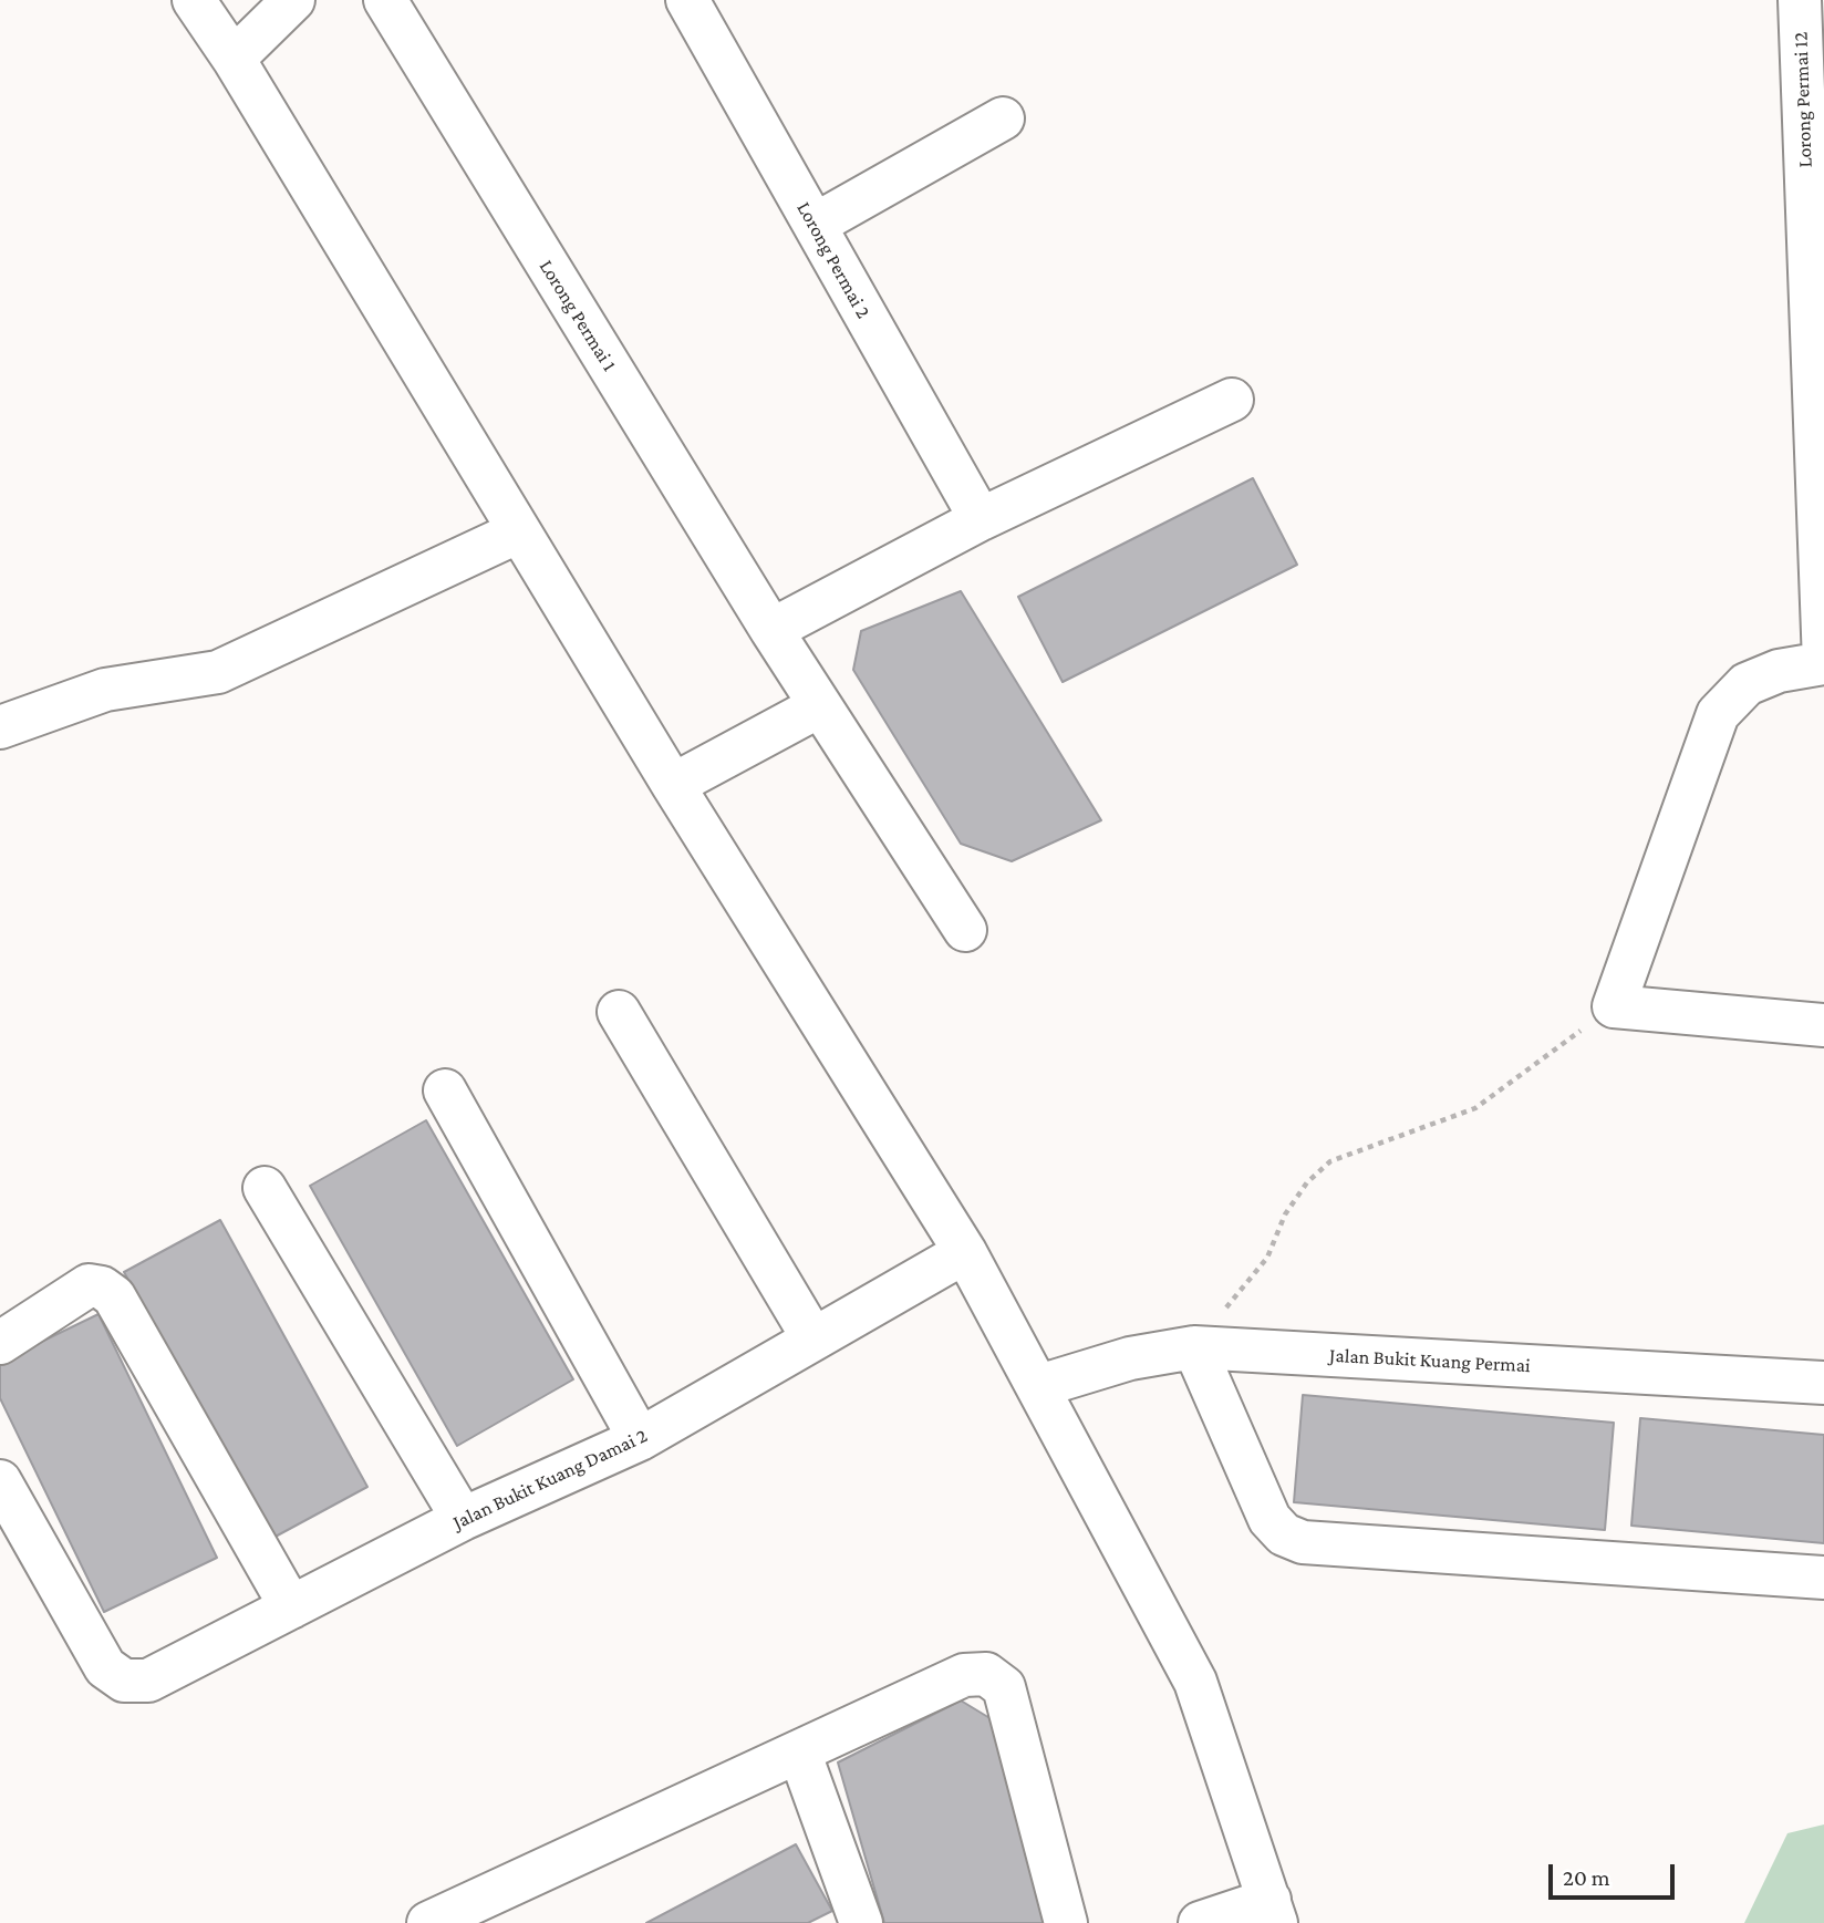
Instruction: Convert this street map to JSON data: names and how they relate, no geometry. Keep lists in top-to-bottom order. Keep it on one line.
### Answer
{"streets":{"street":["Lorong Permai 12","Lorong Permai 2","Lorong Permai 1","Jalan Bukit Kuang Permai","Jalan Bukit Kuang Damai 2"]},"scale_bar":"20 m"}
